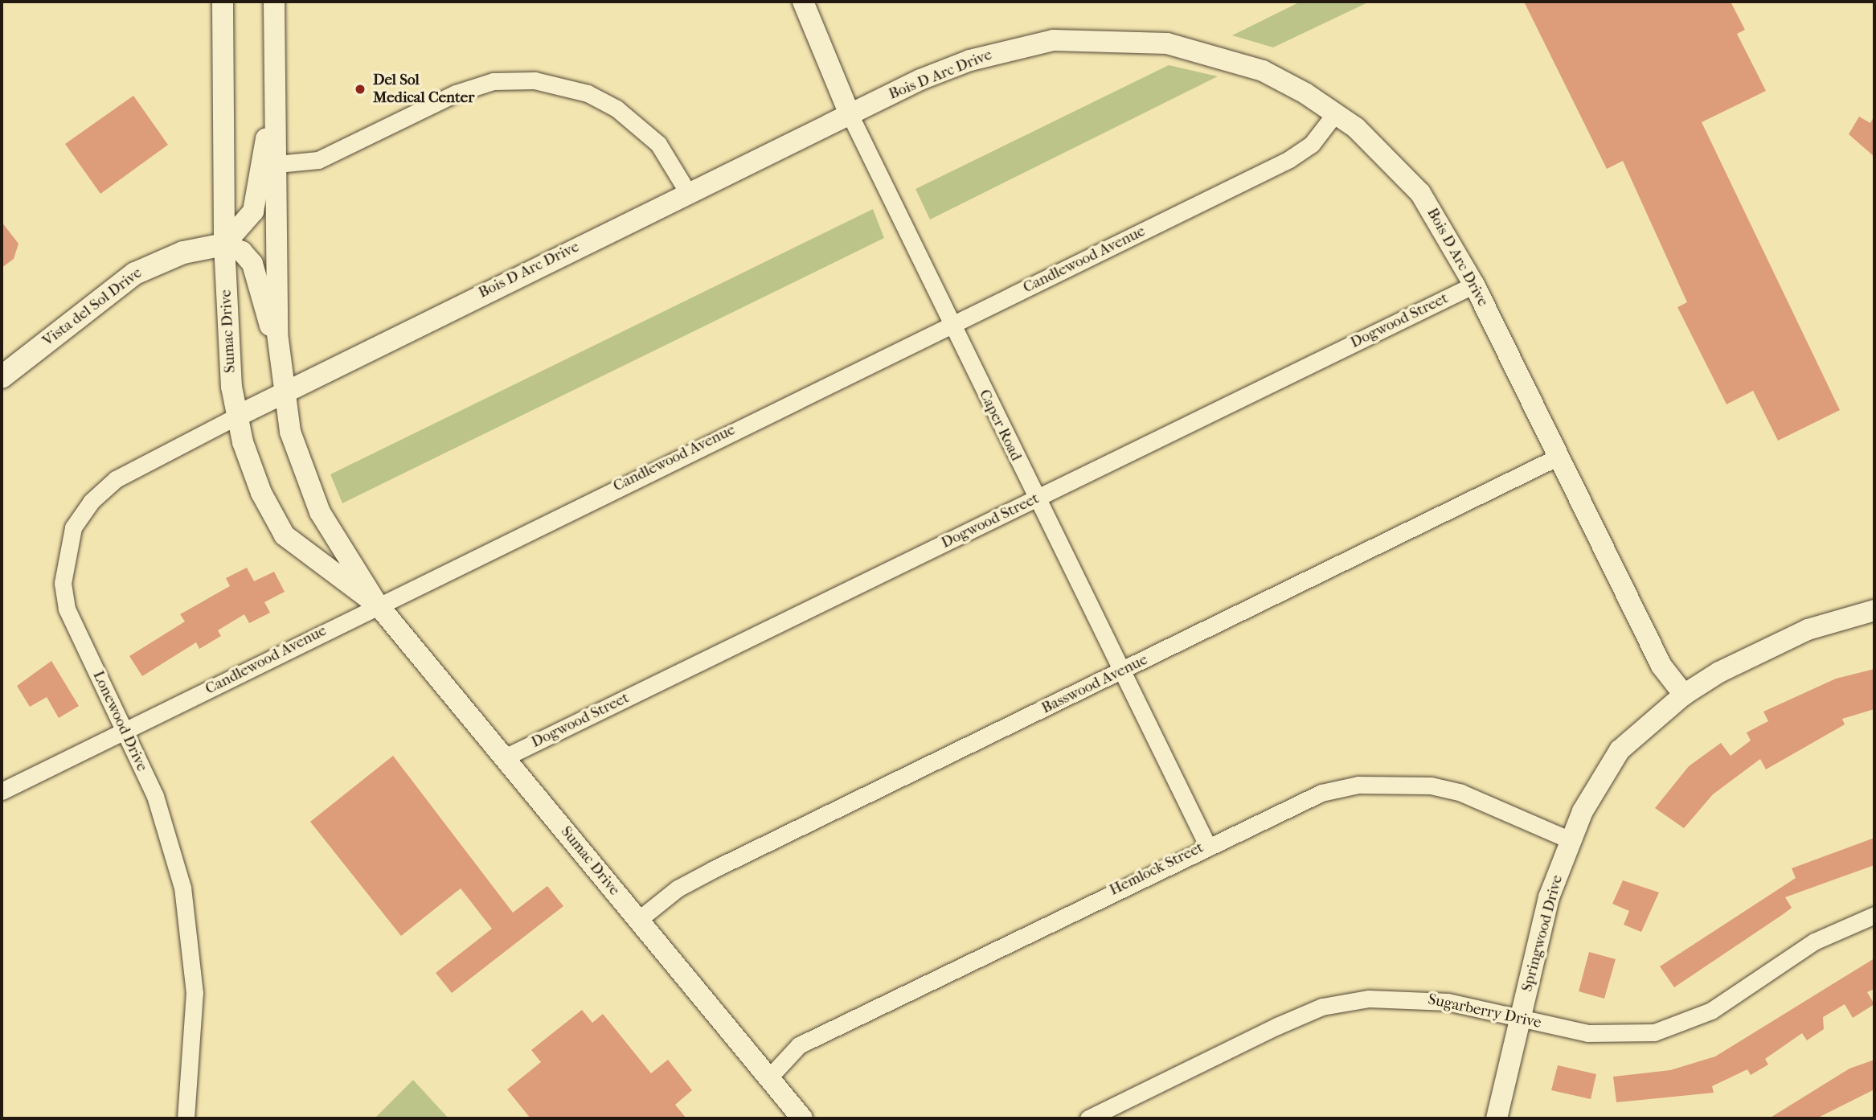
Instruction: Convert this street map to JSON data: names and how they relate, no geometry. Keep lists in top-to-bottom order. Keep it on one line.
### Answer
{"streets":{"main road":["Vista del Sol Drive"],"street":["Bois D Arc Drive","Candlewood Avenue","Dogwood Street","Sumac Drive","Caper Road","Basswood Avenue","Lonewood Drive","Hemlock Street","Springwood Drive","Sugarberry Drive"]},"crossings":[["Bois D Arc Drive","Candlewood Avenue"],["Bois D Arc Drive","Dogwood Street"],["Bois D Arc Drive","Sumac Drive"],["Bois D Arc Drive","Caper Road"],["Bois D Arc Drive","Basswood Avenue"],["Bois D Arc Drive","Lonewood Drive"],["Bois D Arc Drive","Springwood Drive"],["Candlewood Avenue","Sumac Drive"],["Candlewood Avenue","Caper Road"],["Candlewood Avenue","Lonewood Drive"],["Vista del Sol Drive","Sumac Drive"],["Dogwood Street","Sumac Drive"],["Dogwood Street","Caper Road"],["Sumac Drive","Basswood Avenue"],["Sumac Drive","Lonewood Drive"],["Sumac Drive","Hemlock Street"],["Caper Road","Basswood Avenue"],["Caper Road","Hemlock Street"],["Hemlock Street","Springwood Drive"],["Springwood Drive","Sugarberry Drive"]],"places":["Del Sol Medical Center"]}
